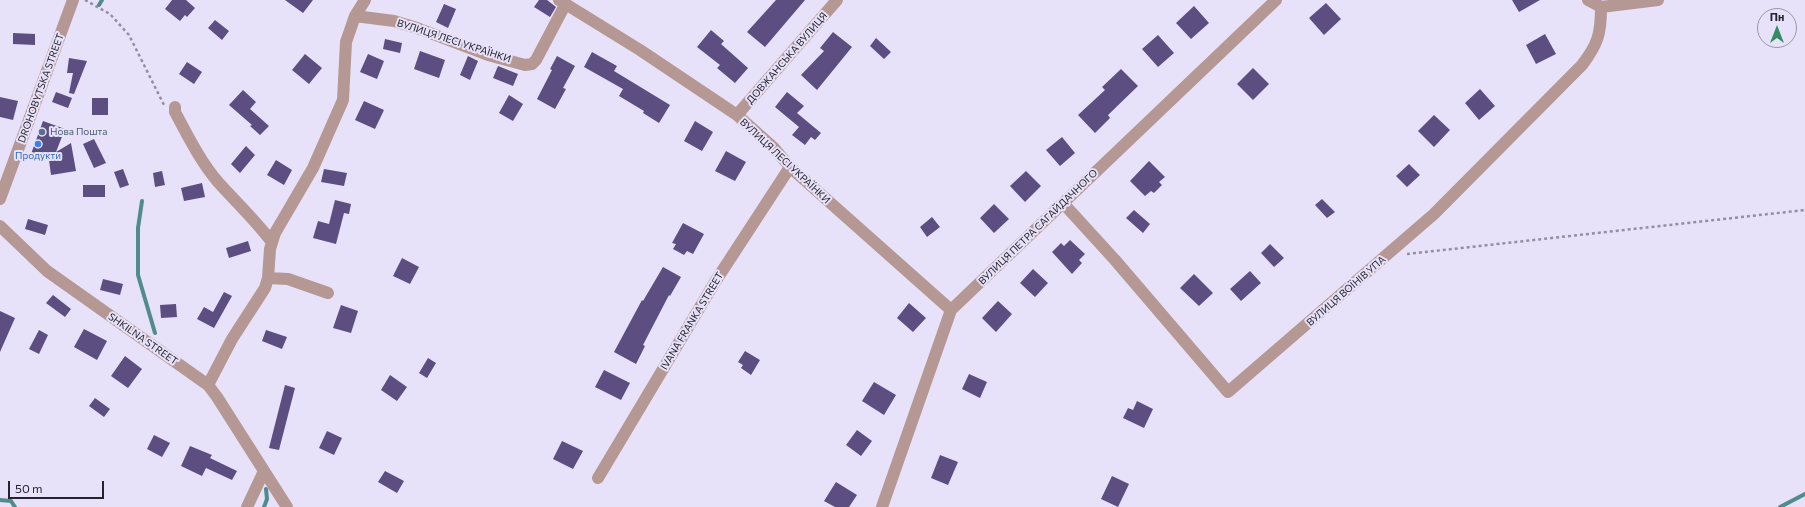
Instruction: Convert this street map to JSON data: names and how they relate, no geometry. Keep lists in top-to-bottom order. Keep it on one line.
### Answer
{"streets":{"street":["ВУЛИЦЯ ЛЕСІ УКРАЇНКИ","ДОВЖАНСЬКА ВУЛИЦЯ","DROHOBYTSKA STREET","ВУЛИЦЯ ПЕТРА САГАЙДАЧНОГО","ВУЛИЦЯ ВОЇНІВ УПА","IVANA FRANKA STREET","SHKILNA STREET"]},"crossings":[["ВУЛИЦЯ ЛЕСІ УКРАЇНКИ","ДОВЖАНСЬКА ВУЛИЦЯ"],["ВУЛИЦЯ ЛЕСІ УКРАЇНКИ","ВУЛИЦЯ ПЕТРА САГАЙДАЧНОГО"],["ВУЛИЦЯ ЛЕСІ УКРАЇНКИ","IVANA FRANKA STREET"],["ВУЛИЦЯ ПЕТРА САГАЙДАЧНОГО","ВУЛИЦЯ ВОЇНІВ УПА"]],"places":["Нова Пошта","Продукти"],"scale_bar":"50 m","north":"top"}
